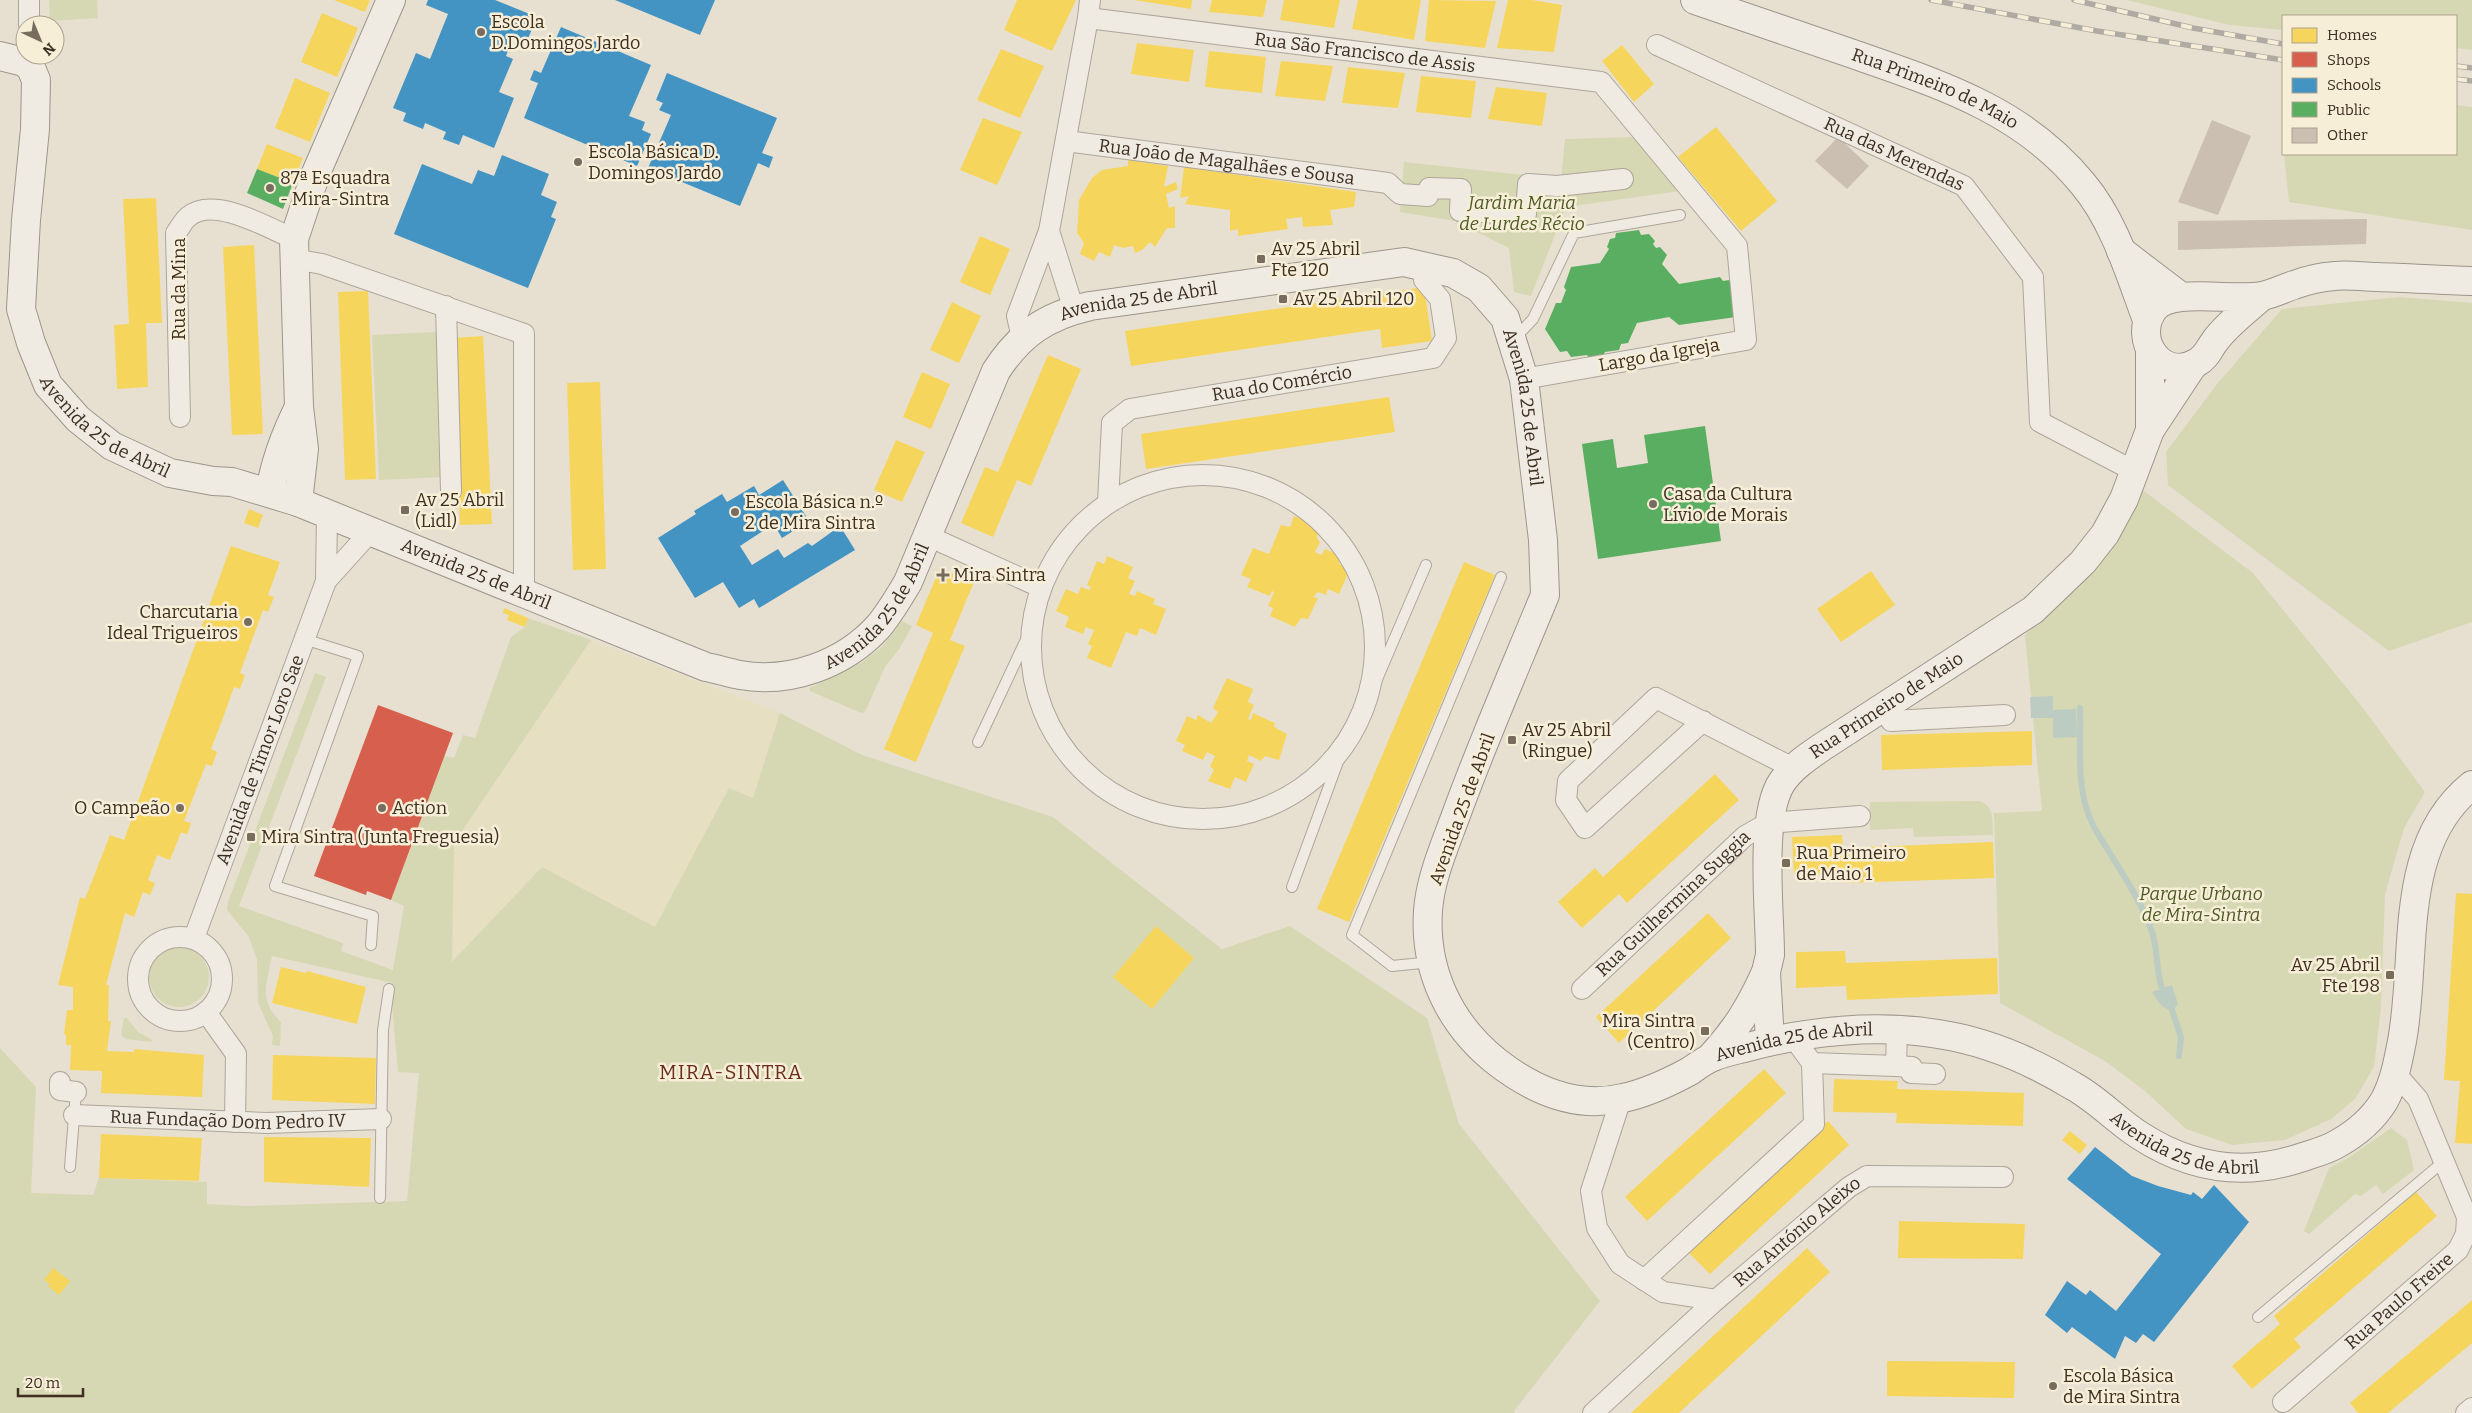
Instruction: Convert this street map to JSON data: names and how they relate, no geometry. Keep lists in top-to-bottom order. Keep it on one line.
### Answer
{"streets":{"street":["Rua São Francisco de Assis","Rua Primeiro de Maio","Rua das Merendas","Rua João de Magalhães e Sousa","Rua da Mina","Avenida 25 de Abril","Largo da Igreja","Rua do Comércio","Avenida de Timor Loro Sae","Rua Guilhermina Suggia","Rua Fundação Dom Pedro IV","Rua António Aleixo","Rua Paulo Freire"]},"crossings":[["Rua São Francisco de Assis","Rua João de Magalhães e Sousa"],["Rua São Francisco de Assis","Avenida 25 de Abril"],["Rua São Francisco de Assis","Largo da Igreja"],["Rua Primeiro de Maio","Rua das Merendas"],["Rua Primeiro de Maio","Avenida 25 de Abril"],["Rua Primeiro de Maio","Rua Guilhermina Suggia"],["Rua da Mina","Avenida 25 de Abril"],["Avenida 25 de Abril","Largo da Igreja"],["Avenida 25 de Abril","Rua do Comércio"],["Avenida 25 de Abril","Avenida de Timor Loro Sae"],["Avenida 25 de Abril","Rua Paulo Freire"]],"districts":["MIRA-SINTRA"],"parks":["Jardim Maria de Lurdes Récio","Parque Urbano de Mira-Sintra"],"places":{"other":["Escola D.Domingos Jardo","Escola Básica D. Domingos Jardo","87ª Esquadra - Mira-Sintra","Casa da Cultura Lívio de Morais","Escola Básica n.º 2 de Mira Sintra","Charcutaria Ideal Trigueiros","O Campeão","Action","Escola Básica de Mira Sintra"],"transit":["Av 25 Abril Fte 120","Av 25 Abril 120","Av 25 Abril (Lidl)","Av 25 Abril (Ringue)","Mira Sintra (Junta Freguesia)","Rua Primeiro de Maio 1","Av 25 Abril Fte 198","Mira Sintra (Centro)"],"health":["Mira Sintra"]},"legend":["Homes","Shops","Schools","Public","Other"],"scale_bar":"20 m","north":"bottom right"}
